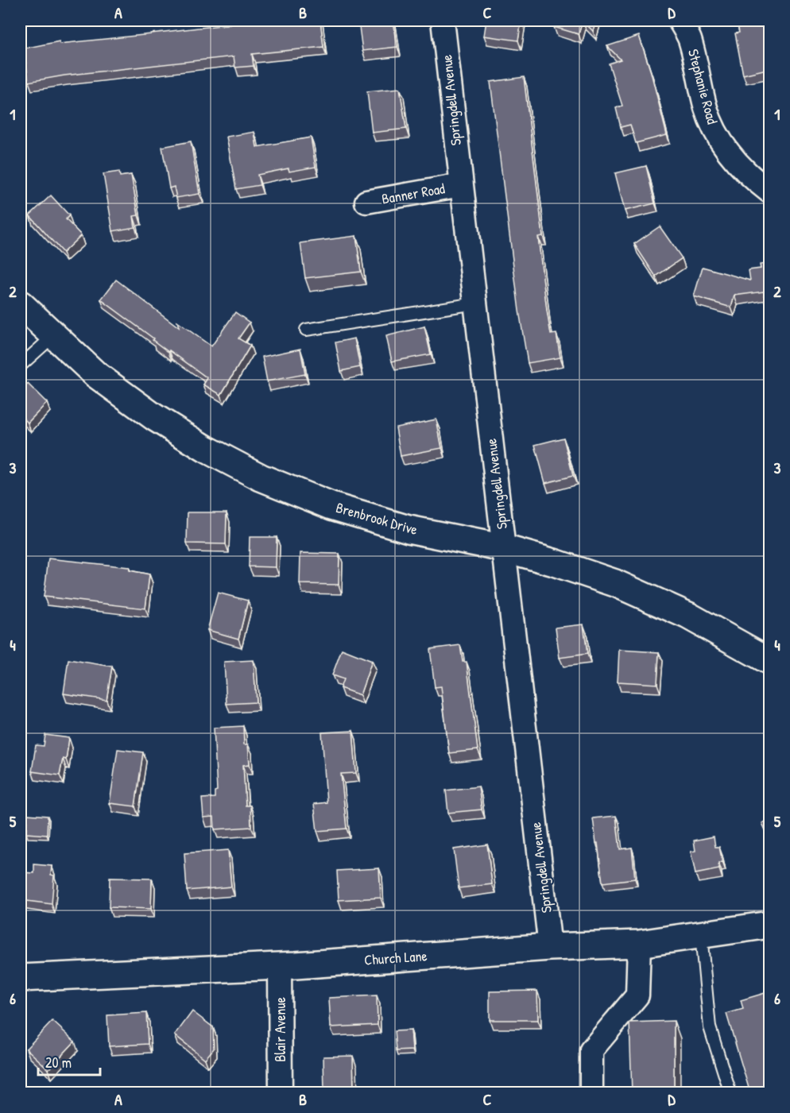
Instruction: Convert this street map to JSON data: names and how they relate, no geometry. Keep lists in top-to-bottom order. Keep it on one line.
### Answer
{"streets":{"main road":["Brenbrook Drive","Church Lane"],"street":["Stephanie Road","Springdell Avenue","Banner Road","Blair Avenue"]},"crossings":[["Springdell Avenue","Banner Road"],["Springdell Avenue","Brenbrook Drive"],["Springdell Avenue","Church Lane"],["Church Lane","Blair Avenue"]],"scale_bar":"20 m","grid":{"columns":["A","B","C","D"],"rows":["1","2","3","4","5","6"]}}
